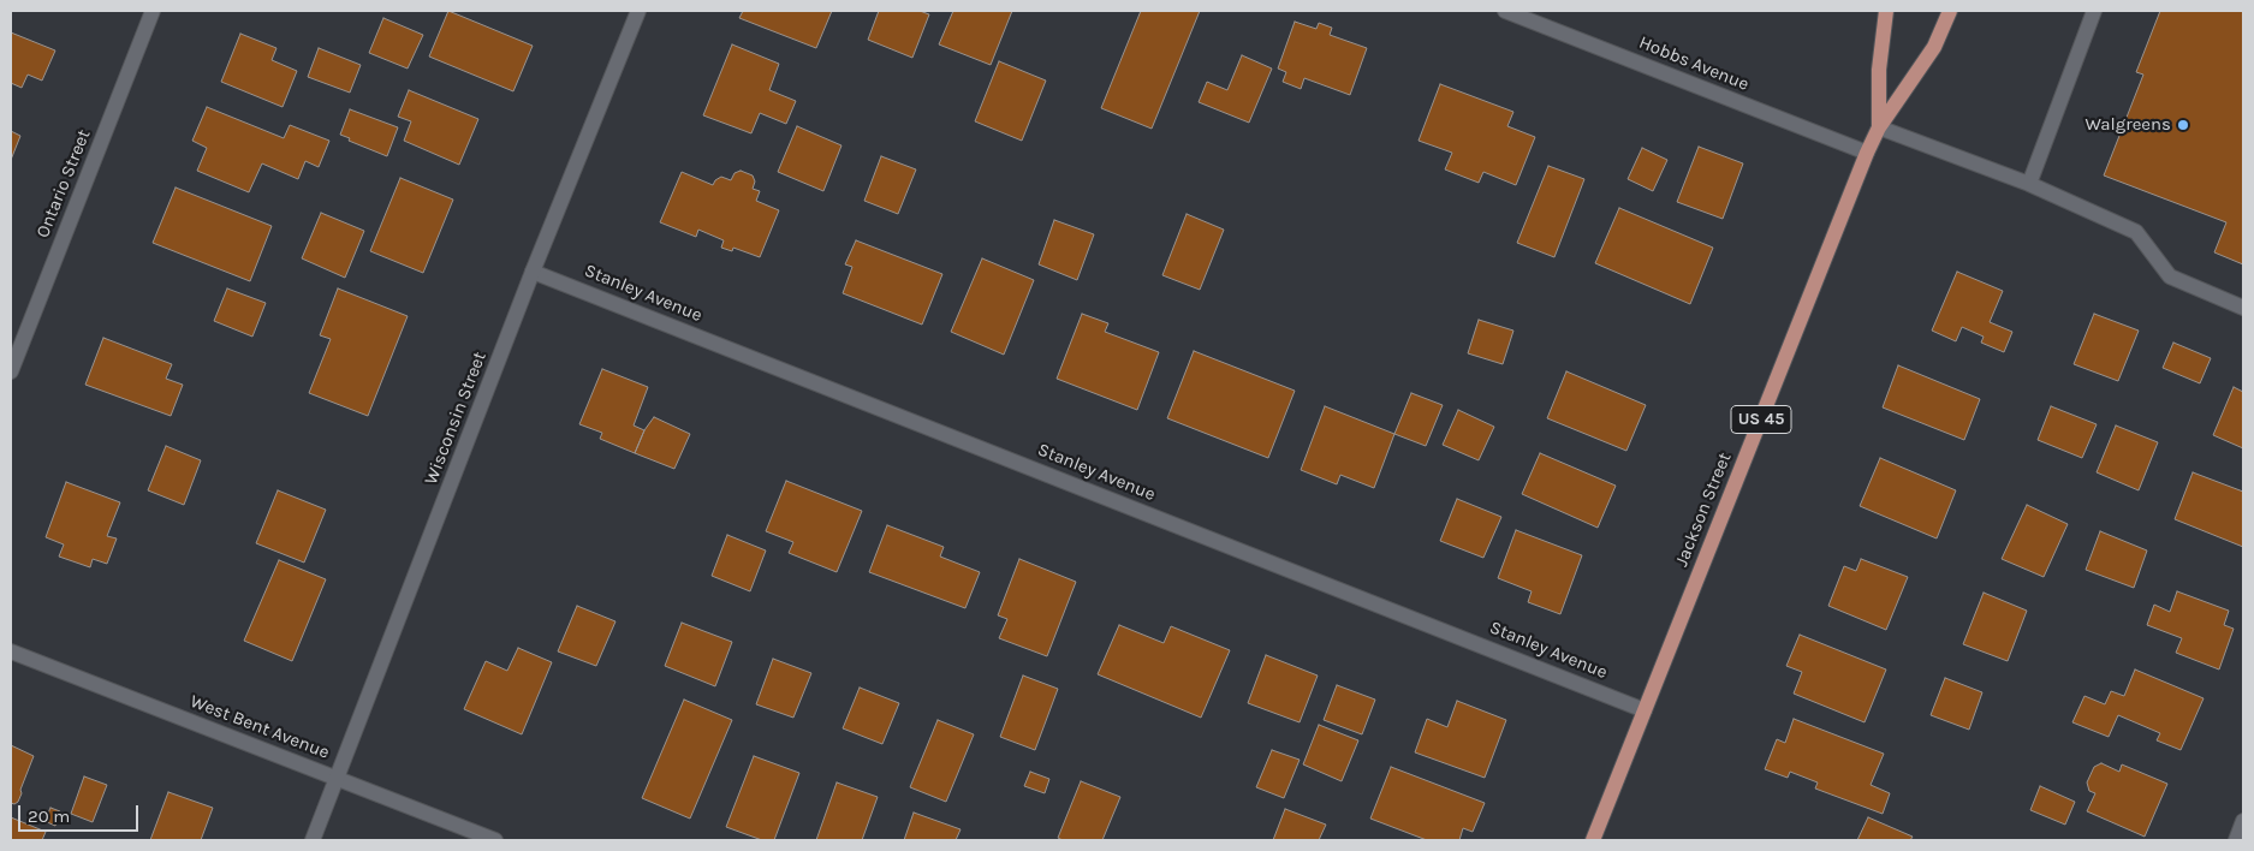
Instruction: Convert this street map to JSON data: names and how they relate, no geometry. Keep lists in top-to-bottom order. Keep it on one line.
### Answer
{"streets":{"main road":["US 45","Jackson Street"],"street":["Hobbs Avenue","Ontario Street","Stanley Avenue","Wisconsin Street","West Bent Avenue"]},"crossings":[["Hobbs Avenue","Jackson Street"],["Stanley Avenue","Wisconsin Street"],["Stanley Avenue","Jackson Street"],["Wisconsin Street","West Bent Avenue"]],"places":["Walgreens"],"scale_bar":"20 m"}
